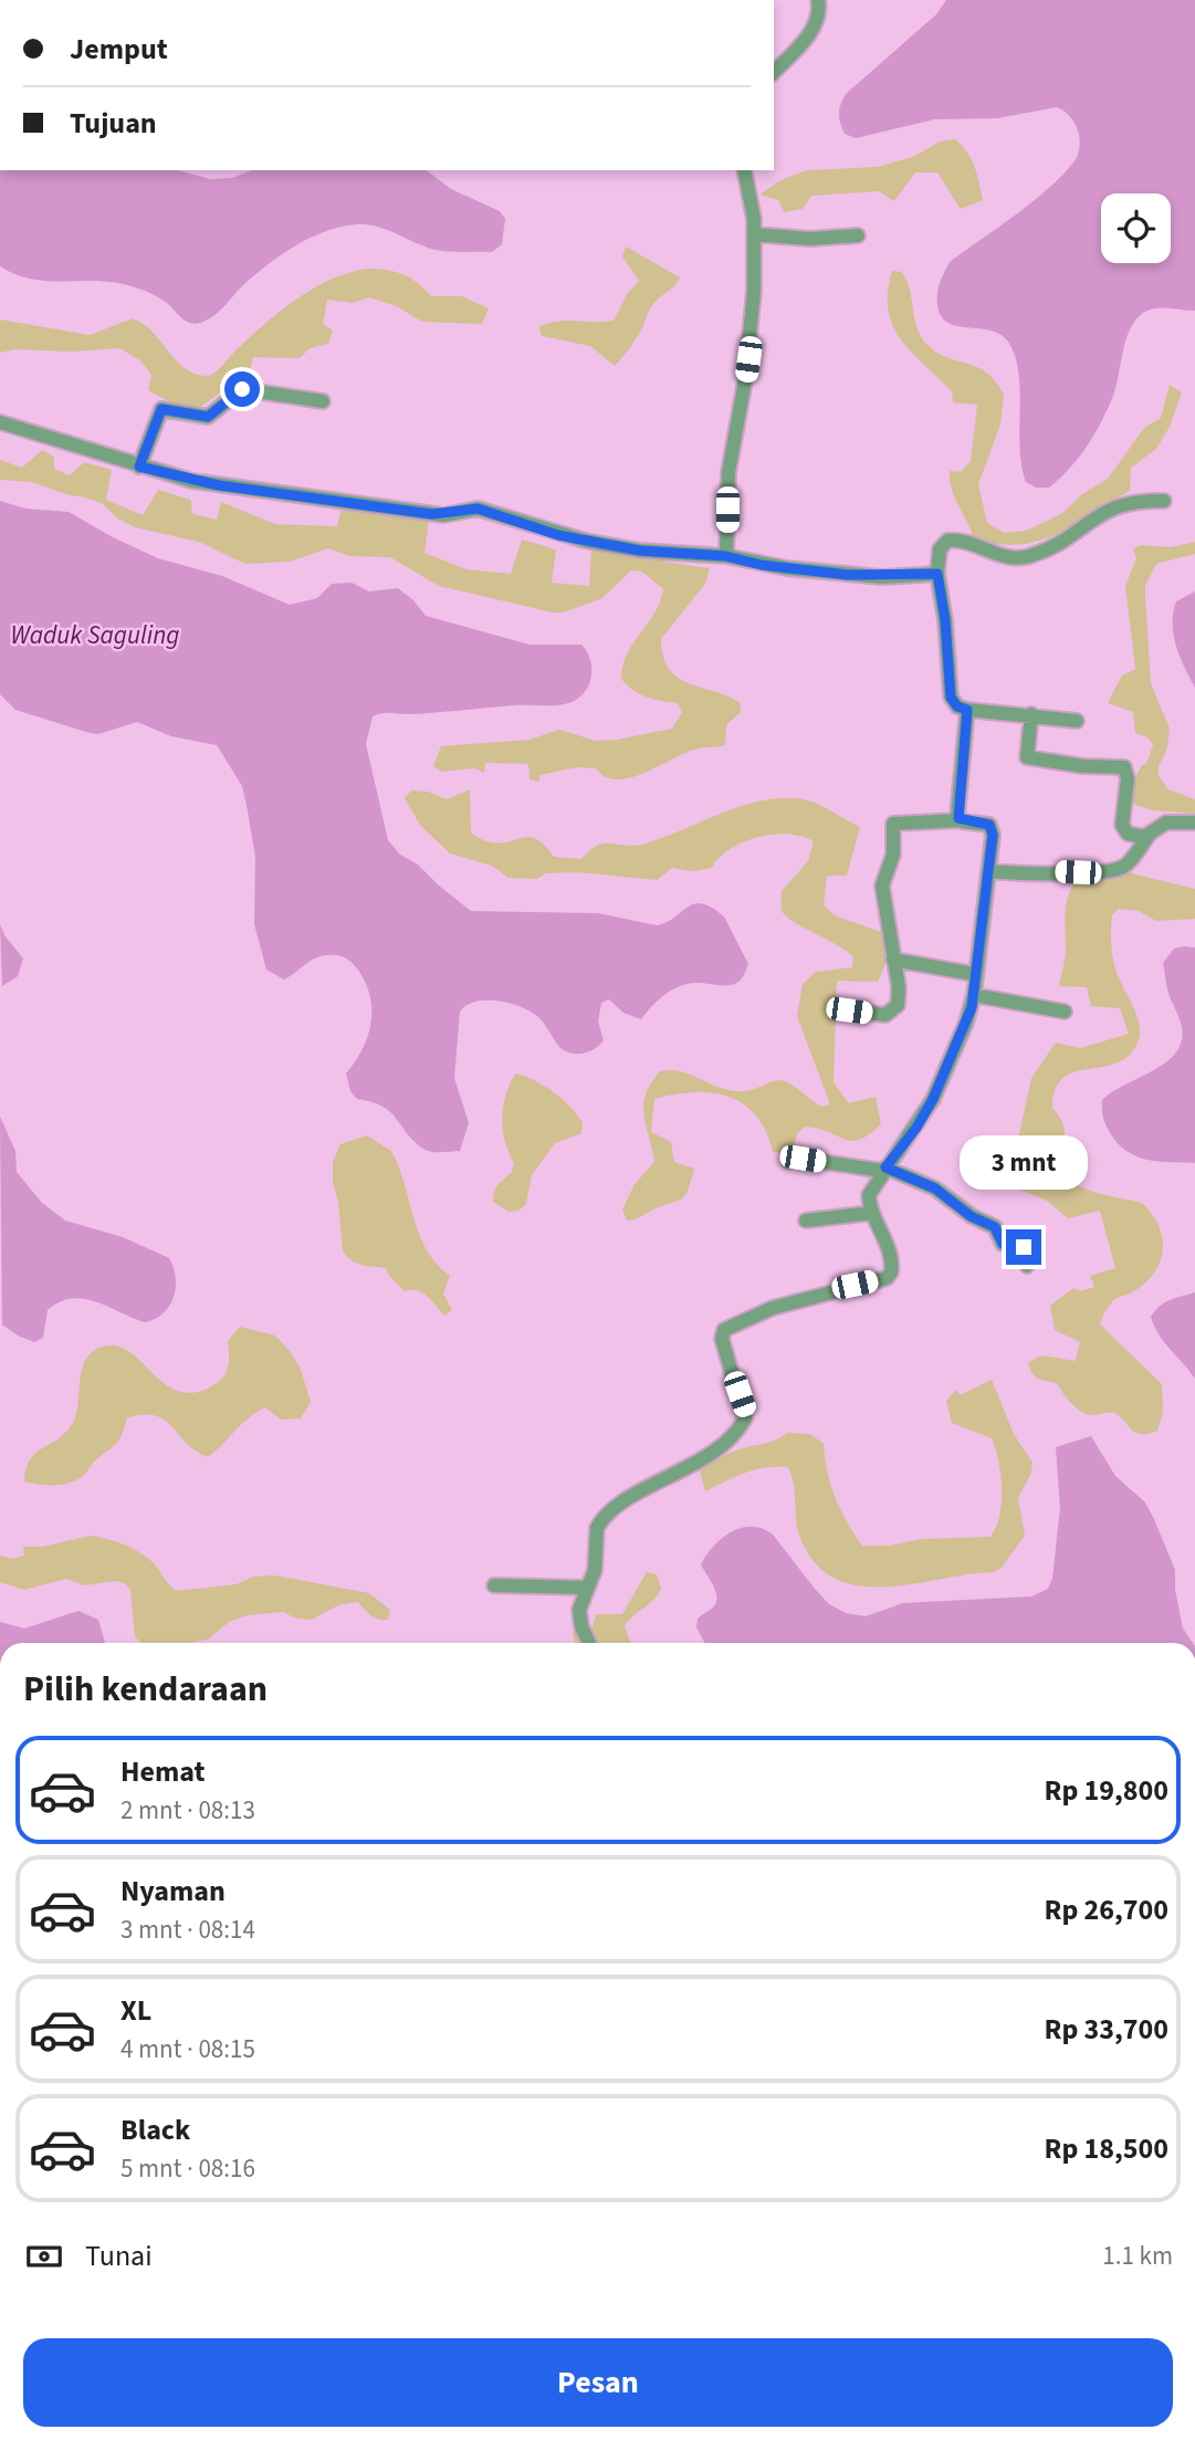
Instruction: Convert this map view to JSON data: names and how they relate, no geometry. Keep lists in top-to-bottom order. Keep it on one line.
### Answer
{"water":["Waduk Saguling"],"page":{"banner":["Jemput","Tujuan"],"bubble":"3 mnt","heading":"Pilih kendaraan","list":[{"name":"Hemat","note":"2 mnt · 08:13","value":"Rp 19,800"},{"name":"Nyaman","note":"3 mnt · 08:14","value":"Rp 26,700"},{"name":"XL","note":"4 mnt · 08:15","value":"Rp 33,700"},{"name":"Black","note":"5 mnt · 08:16","value":"Rp 18,500"}],"pay":["Tunai","1.1 km"],"buttons":"Pesan"}}
